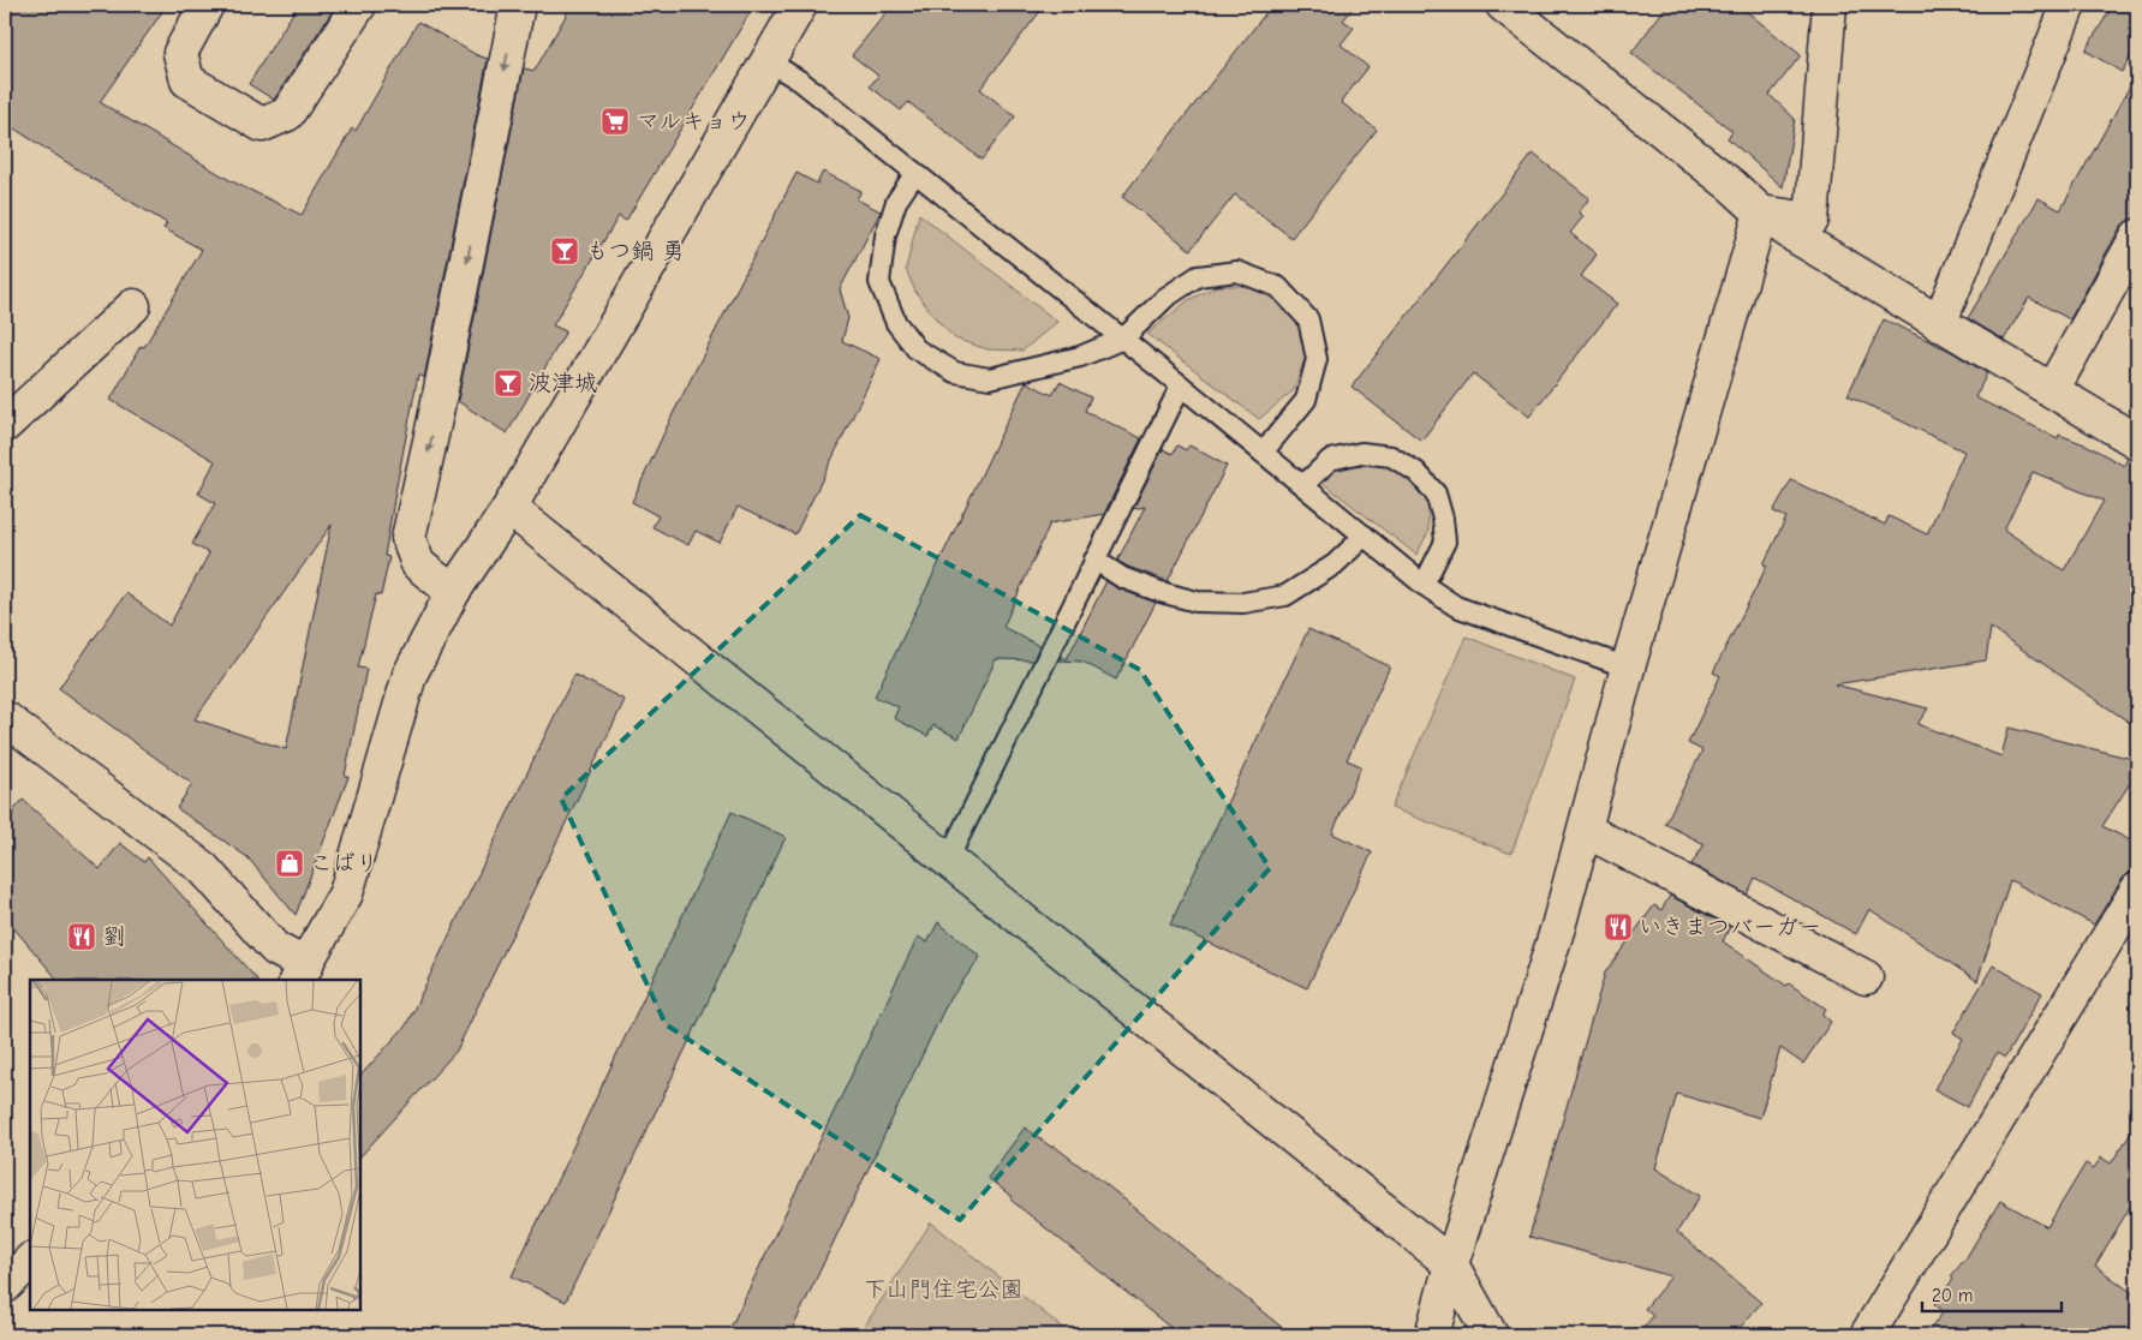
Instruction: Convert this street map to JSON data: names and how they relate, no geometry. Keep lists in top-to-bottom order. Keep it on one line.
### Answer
{"parks":["下山門住宅公園"],"places":{"supermarket":["マルキョウ"],"bar":["もつ鍋 勇","波津城"],"shop":["こばり"],"restaurant":["いきまつバーガー","劉"]},"scale_bar":"20 m"}
